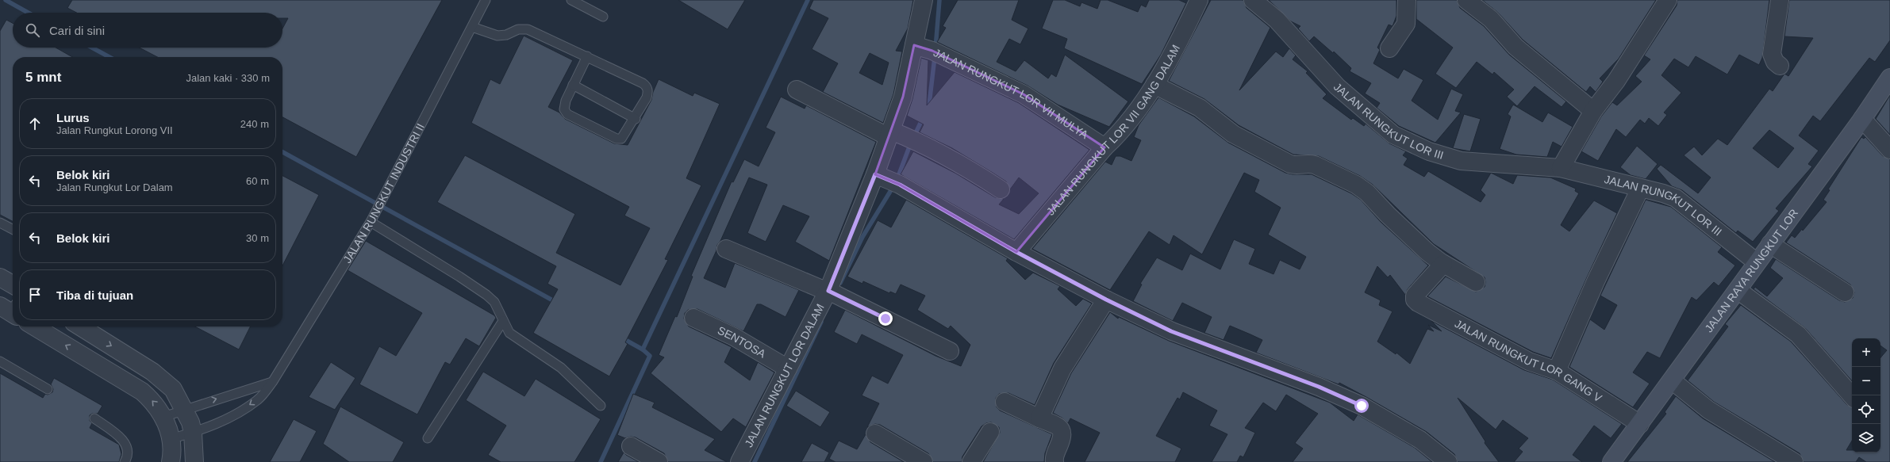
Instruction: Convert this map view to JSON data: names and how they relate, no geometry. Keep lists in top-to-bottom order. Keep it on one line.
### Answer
{"streets":{"main road":["JALAN RAYA RUNGKUT LOR"],"street":["JALAN RUNGKUT LOR VII MULYA","JALAN RUNGKUT LOR III","JALAN RUNGKUT LOR VII GANG DALAM","SENTOSA","JALAN RUNGKUT LOR GANG V","JALAN RUNGKUT LOR DALAM"],"lane":["JALAN RUNGKUT INDUSTRI II"]},"crossings":[["JALAN RUNGKUT LOR VII MULYA","JALAN RUNGKUT LOR VII GANG DALAM"],["JALAN RUNGKUT LOR VII MULYA","JALAN RUNGKUT LOR DALAM"],["JALAN RUNGKUT LOR III","JALAN RAYA RUNGKUT LOR"],["JALAN RAYA RUNGKUT LOR","JALAN RUNGKUT LOR GANG V"],["SENTOSA","JALAN RUNGKUT LOR DALAM"]],"page":{"search":"Cari di sini","heading":["5 mnt","Jalan kaki · 330 m"],"list":[["Lurus","Jalan Rungkut Lorong VII","240 m"],["Belok kiri","Jalan Rungkut Lor Dalam","60 m"],["Belok kiri","30 m"],"Tiba di tujuan"],"map_buttons":["+","−"]}}
